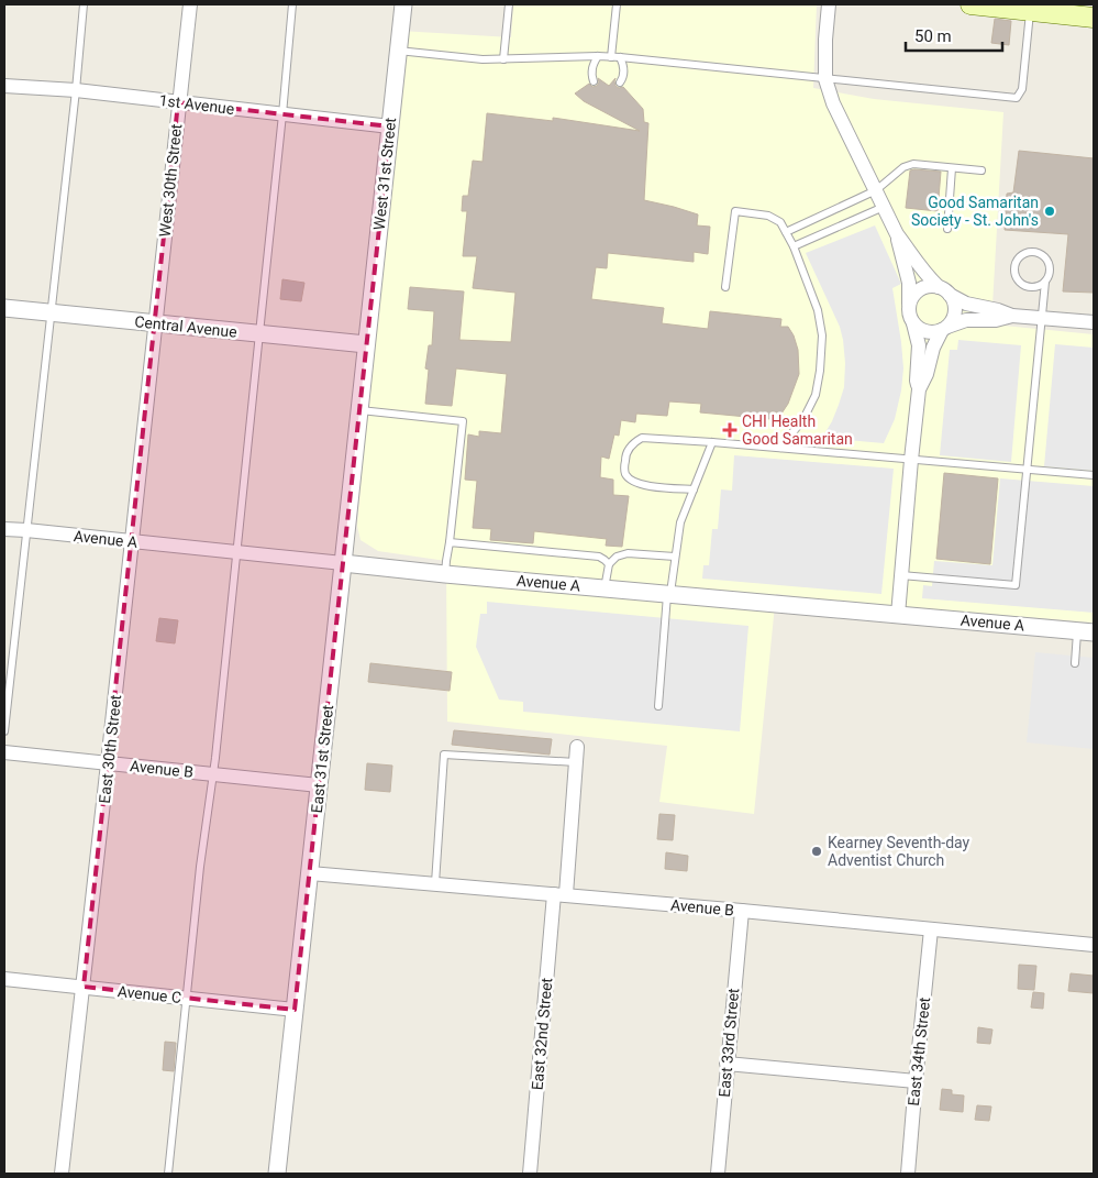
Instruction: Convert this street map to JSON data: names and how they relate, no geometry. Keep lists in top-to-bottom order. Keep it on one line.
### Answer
{"streets":{"street":["1st Avenue","West 31st Street","West 30th Street","Central Avenue","Avenue A","East 30th Street","East 31st Street","Avenue B","Avenue C","East 32nd Street","East 33rd Street","East 34th Street"]},"crossings":[["1st Avenue","West 31st Street"],["1st Avenue","West 30th Street"],["West 31st Street","Central Avenue"],["West 31st Street","East 31st Street"],["West 30th Street","Central Avenue"],["West 30th Street","East 30th Street"],["Central Avenue","East 30th Street"],["Central Avenue","East 31st Street"],["Avenue A","East 30th Street"],["Avenue A","East 31st Street"],["East 30th Street","Avenue B"],["East 30th Street","Avenue C"],["East 31st Street","Avenue B"],["East 31st Street","Avenue C"],["Avenue B","East 32nd Street"],["Avenue B","East 33rd Street"],["Avenue B","East 34th Street"]],"places":{"other":["Good Samaritan Society - St. John's","Kearney Seventh-day Adventist Church"],"health":["CHI Health Good Samaritan"]},"scale_bar":"50 m"}
